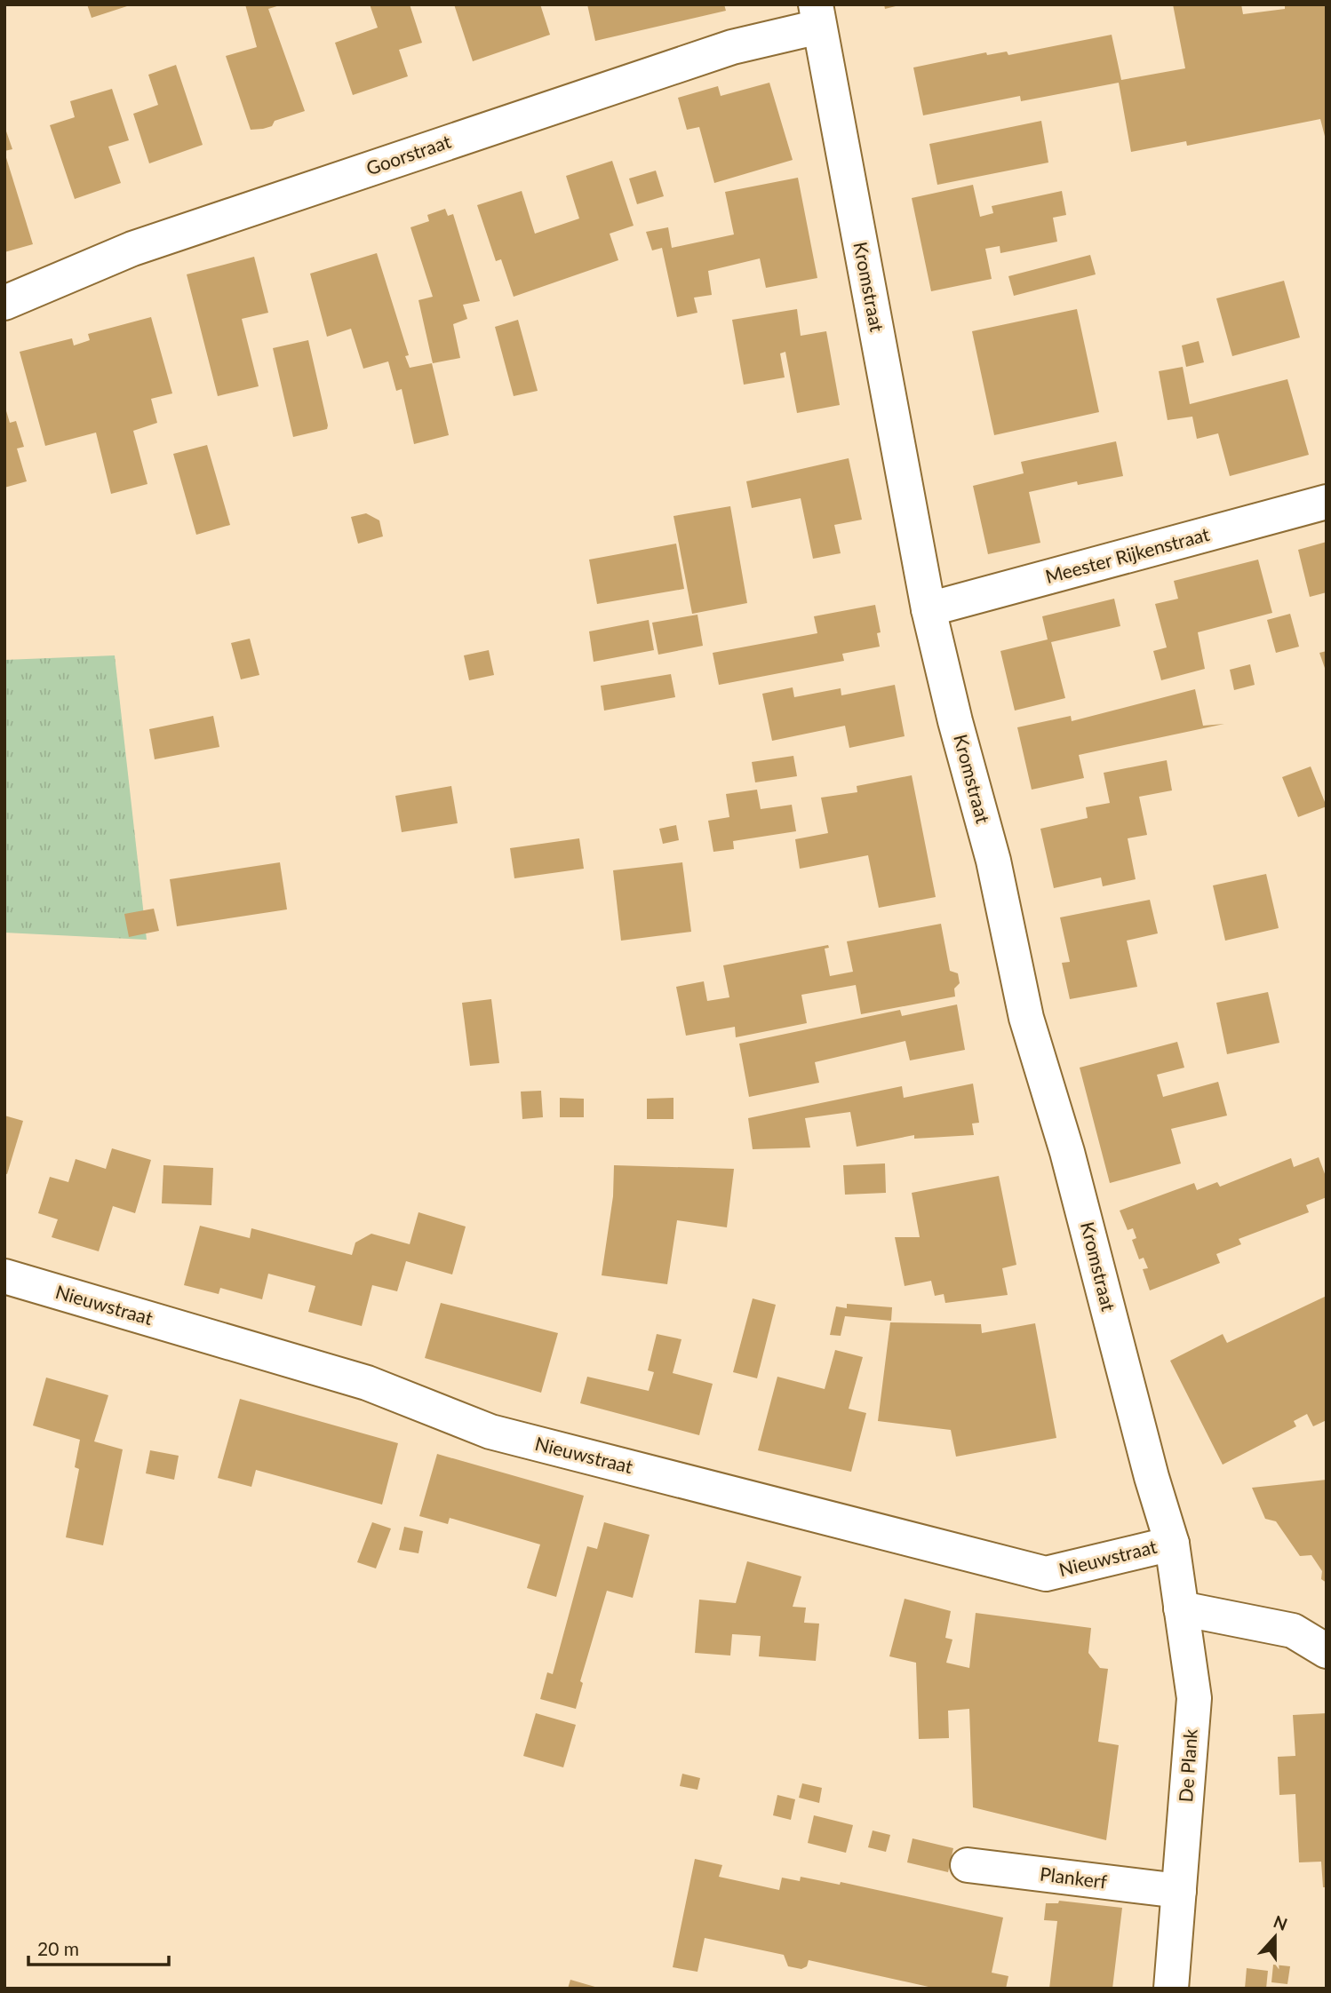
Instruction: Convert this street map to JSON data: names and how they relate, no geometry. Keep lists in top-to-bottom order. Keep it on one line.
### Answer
{"streets":{"street":["Goorstraat","Kromstraat","Meester Rijkenstraat","Nieuwstraat","De Plank","Plankerf"]},"crossings":[["Goorstraat","Kromstraat"],["Kromstraat","Meester Rijkenstraat"],["Kromstraat","Nieuwstraat"],["Kromstraat","De Plank"],["Nieuwstraat","De Plank"],["De Plank","Plankerf"]],"scale_bar":"20 m","north":"top"}
